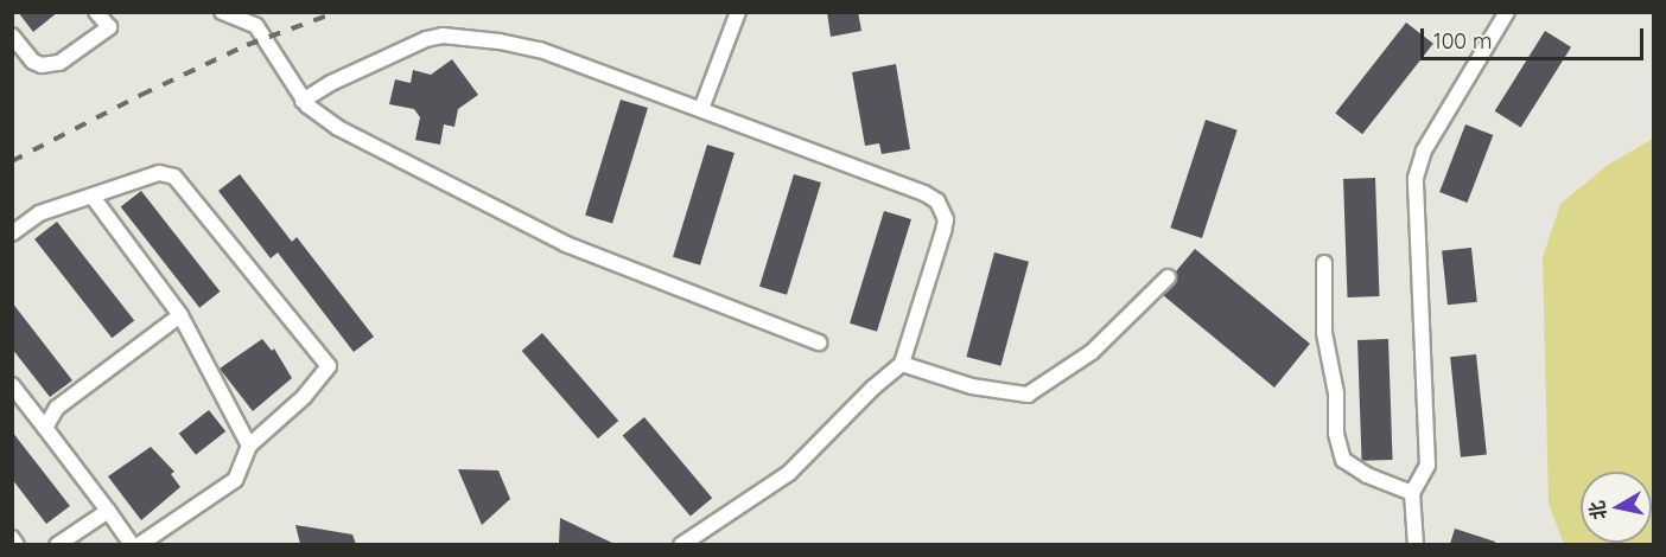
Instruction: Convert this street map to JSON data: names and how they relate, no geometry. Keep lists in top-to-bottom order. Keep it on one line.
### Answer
{"scale_bar":"100 m","north":"left"}
